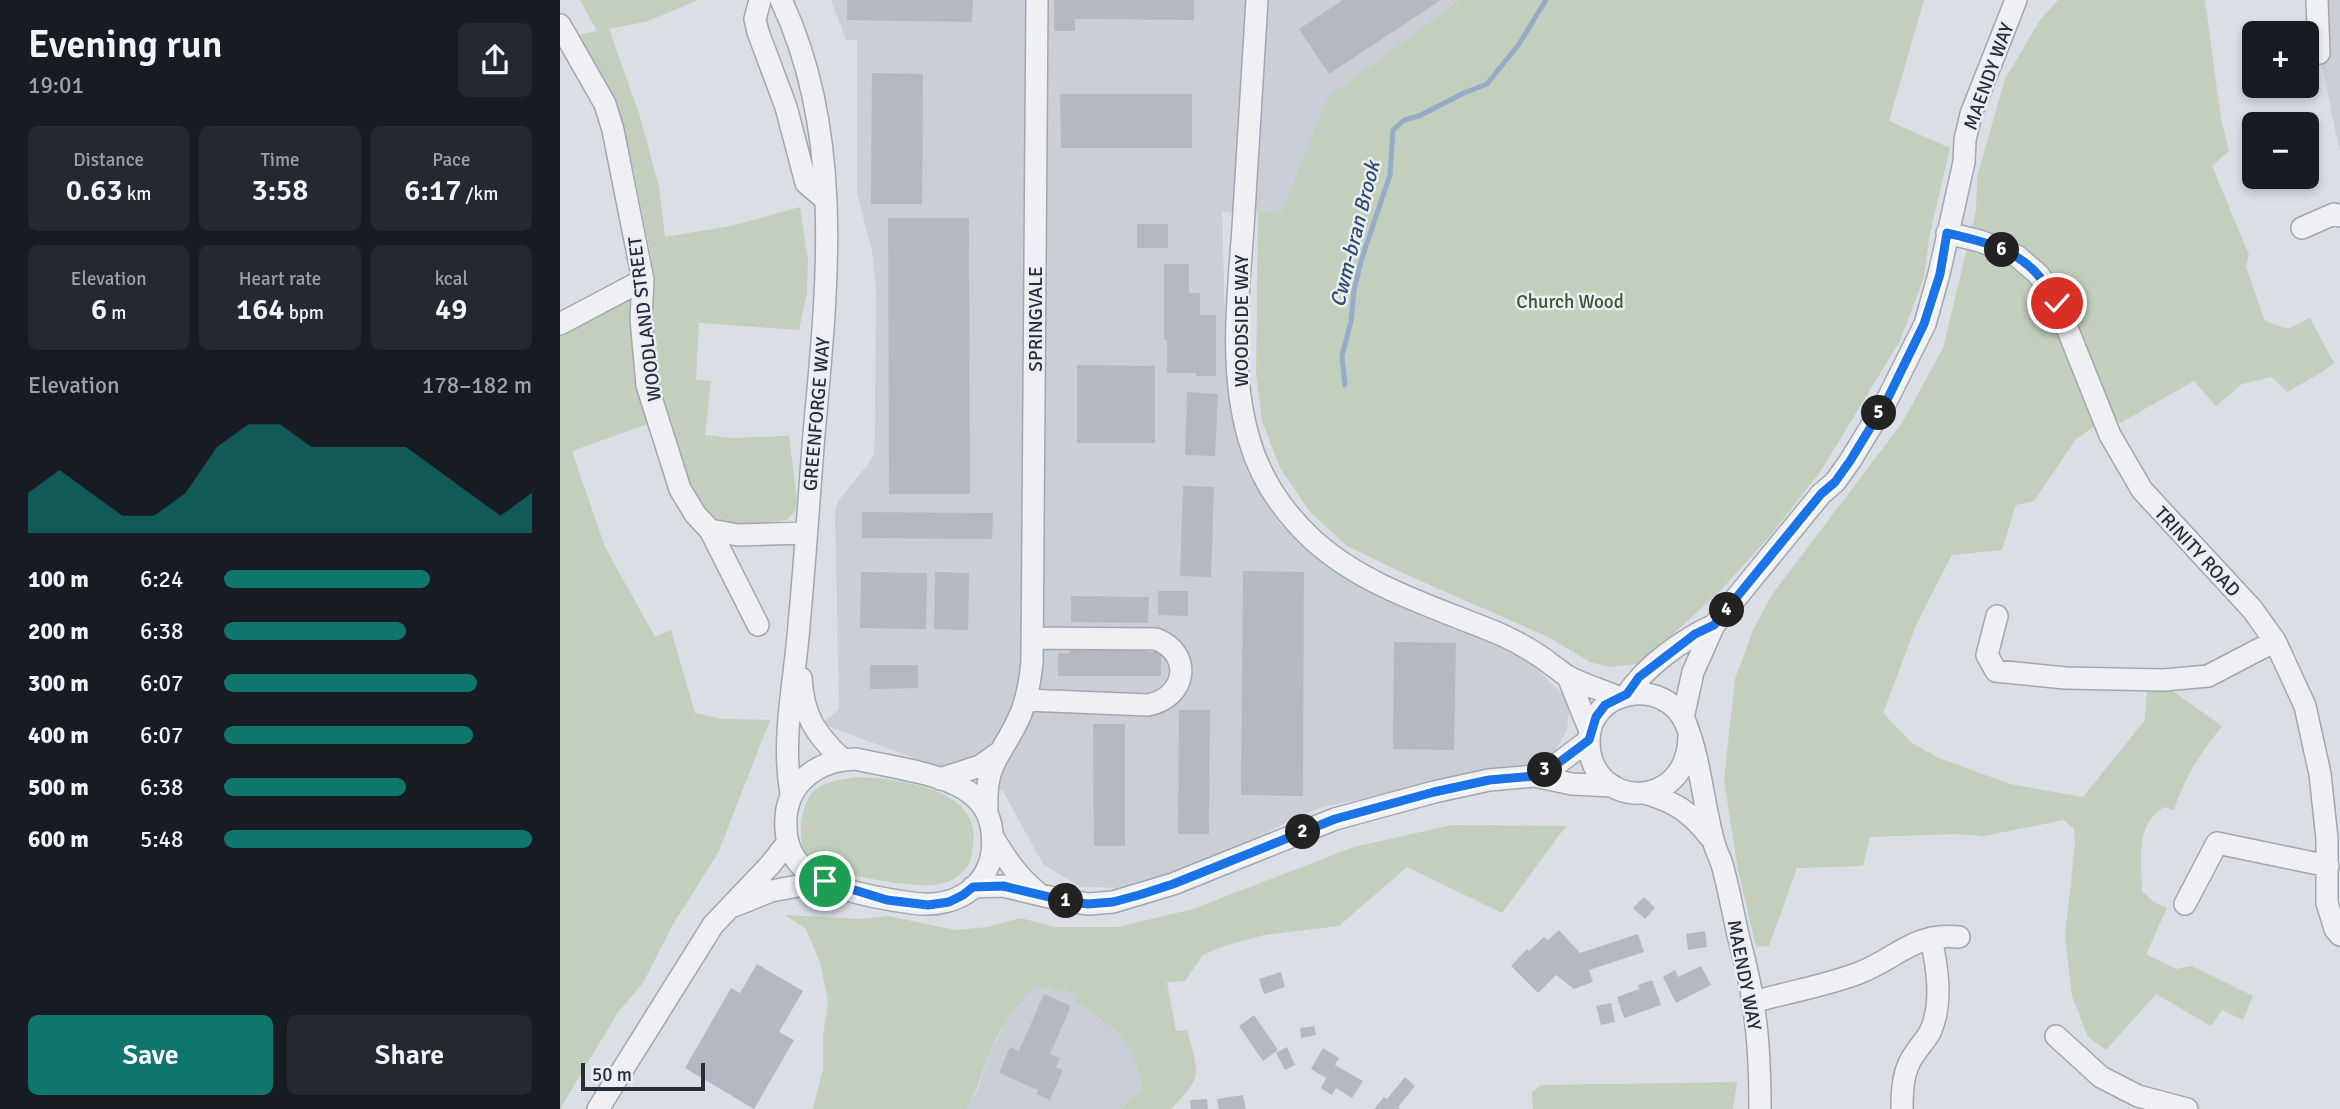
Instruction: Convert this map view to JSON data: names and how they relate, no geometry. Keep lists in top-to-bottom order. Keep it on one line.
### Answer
{"streets":{"street":["MAENDY WAY","WOODLAND STREET","SPRINGVALE","WOODSIDE WAY","GREENFORGE WAY","TRINITY ROAD"]},"crossings":[["MAENDY WAY","WOODSIDE WAY"],["MAENDY WAY","TRINITY ROAD"],["SPRINGVALE","GREENFORGE WAY"]],"water":["Cwm-bran Brook"],"parks":["Church Wood"],"scale_bar":"50 m","page":{"heading":["Evening run","19:01"],"map_buttons":["+","−"],"stats":[["Distance","0.63 km"],["Time","3:58"],["Pace","6:17 /km"],["Elevation","6 m"],["Heart rate","164 bpm"],["kcal","49"]],"pins":["6","5","4","3","2","1"],"chart":["Elevation","178–182 m"],"list":[{"name":"100 m","note":"6:24"},{"name":"200 m","note":"6:38"},{"name":"300 m","note":"6:07"},{"name":"400 m","note":"6:07"},{"name":"500 m","note":"6:38"},{"name":"600 m","note":"5:48"}],"buttons":["Save","Share"],"scale":"50 m"}}
